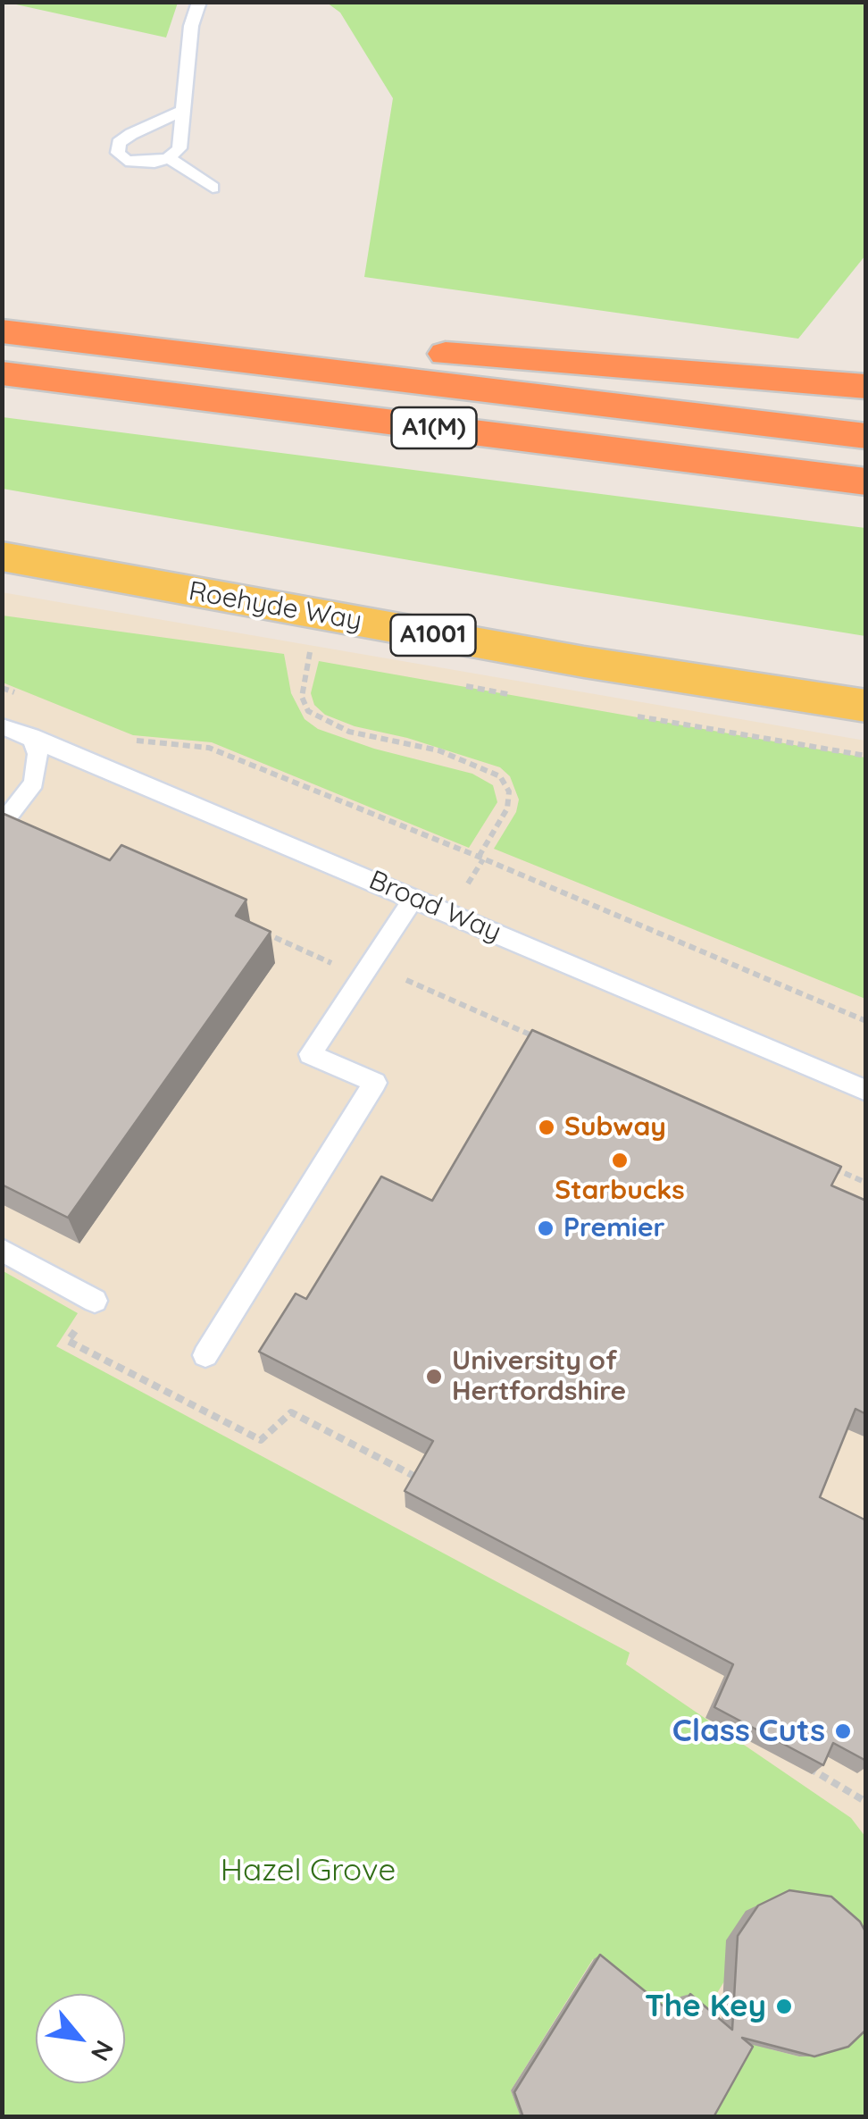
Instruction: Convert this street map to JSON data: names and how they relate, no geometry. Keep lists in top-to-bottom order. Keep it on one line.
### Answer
{"streets":{"highway":["A1(M)"],"main road":["Roehyde Way","A1001"],"lane":["Broad Way"]},"parks":["Hazel Grove"],"places":["Subway","Starbucks","Premier","University of Hertfordshire","Class Cuts","The Key"],"north":"bottom right"}
